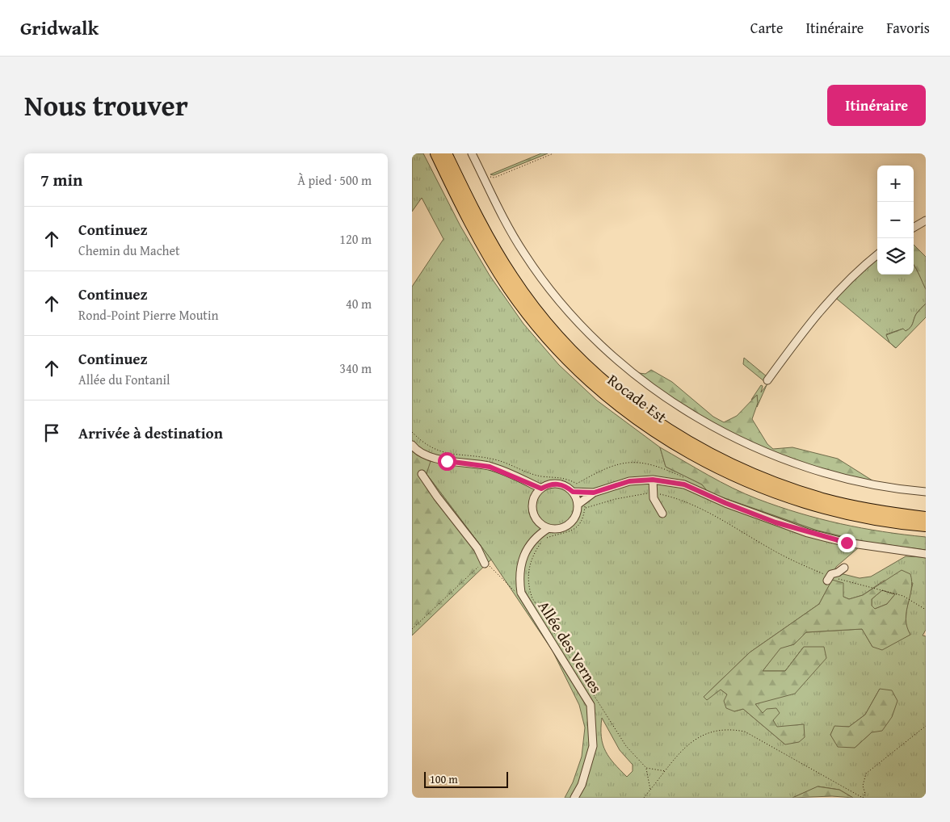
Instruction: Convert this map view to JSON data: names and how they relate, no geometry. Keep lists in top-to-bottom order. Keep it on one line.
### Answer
{"streets":{"highway":["Rocade Est"],"street":["Allée des Vernes"]},"scale_bar":"100 m","page":{"header":"Gridwalk","nav":["Carte","Itinéraire","Favoris"],"title":"Nous trouver","buttons":"Itinéraire","heading":["7 min","À pied · 500 m"],"map_buttons":["+","−"],"list":[["Continuez","Chemin du Machet","120 m"],["Continuez","Rond-Point Pierre Moutin","40 m"],["Continuez","Allée du Fontanil","340 m"],"Arrivée à destination"],"scale":"100 m"}}
